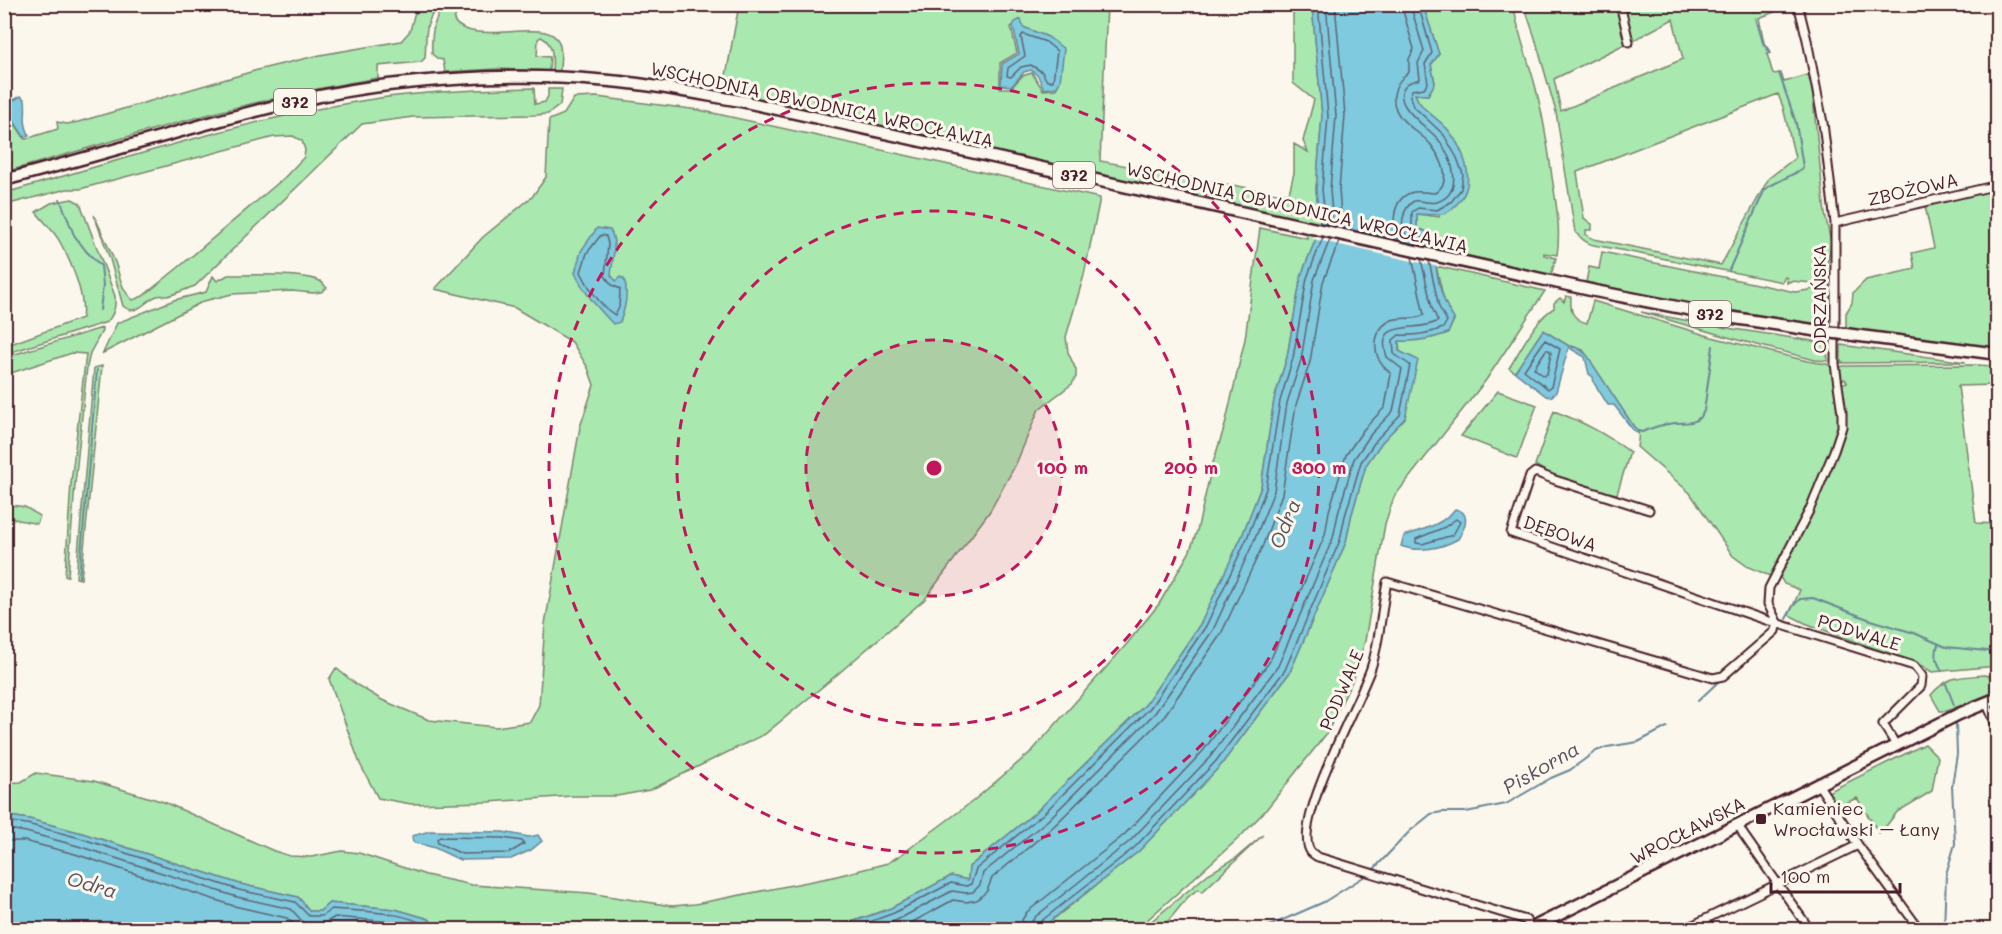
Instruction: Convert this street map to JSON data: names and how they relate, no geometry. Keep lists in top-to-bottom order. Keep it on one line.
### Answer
{"streets":{"main road":["372","WSCHODNIA OBWODNICA WROCŁAWIA","WROCŁAWSKA"],"street":["ZBOŻOWA","ODRZAŃSKA","DĘBOWA","PODWALE"]},"crossings":[["ZBOŻOWA","ODRZAŃSKA"],["ODRZAŃSKA","DĘBOWA"],["ODRZAŃSKA","PODWALE"],["DĘBOWA","PODWALE"],["PODWALE","WROCŁAWSKA"]],"water":["Odra","Piskorna"],"places":{"transit":["Kamieniec Wrocławski – Łany"]},"scale_bar":"100 m","rings":["100 m","200 m","300 m"]}
